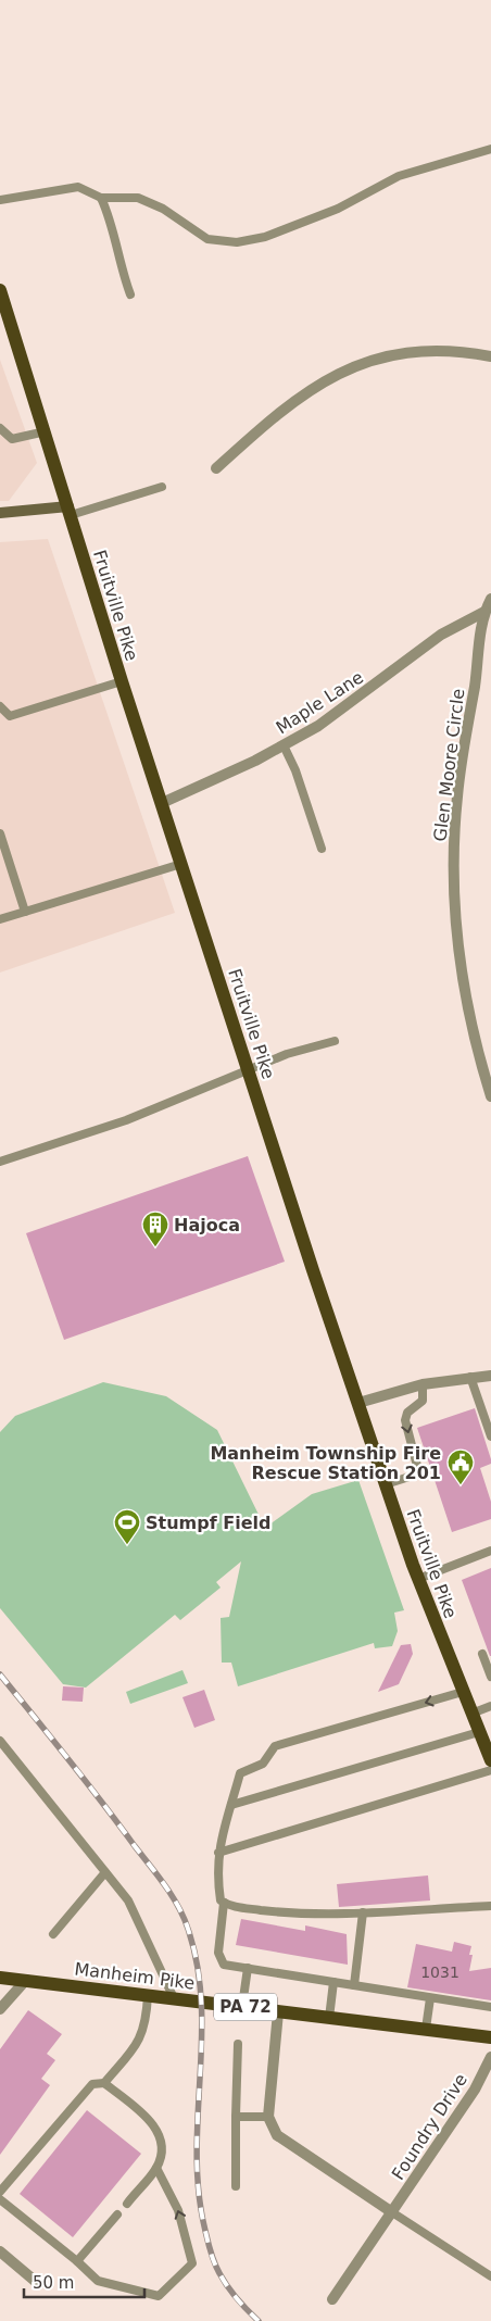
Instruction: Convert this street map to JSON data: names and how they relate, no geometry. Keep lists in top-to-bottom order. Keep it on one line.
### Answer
{"streets":{"main road":["Fruitville Pike","Manheim Pike","PA 72"],"street":["Maple Lane","Glen Moore Circle","Foundry Drive"]},"crossings":[["Fruitville Pike","Maple Lane"],["Maple Lane","Glen Moore Circle"]],"places":{"building":["Hajoca"],"public building":["Manheim Township Fire Rescue Station 201"],"sports":["Stumpf Field"]},"house_numbers":["1031"],"scale_bar":"50 m"}
